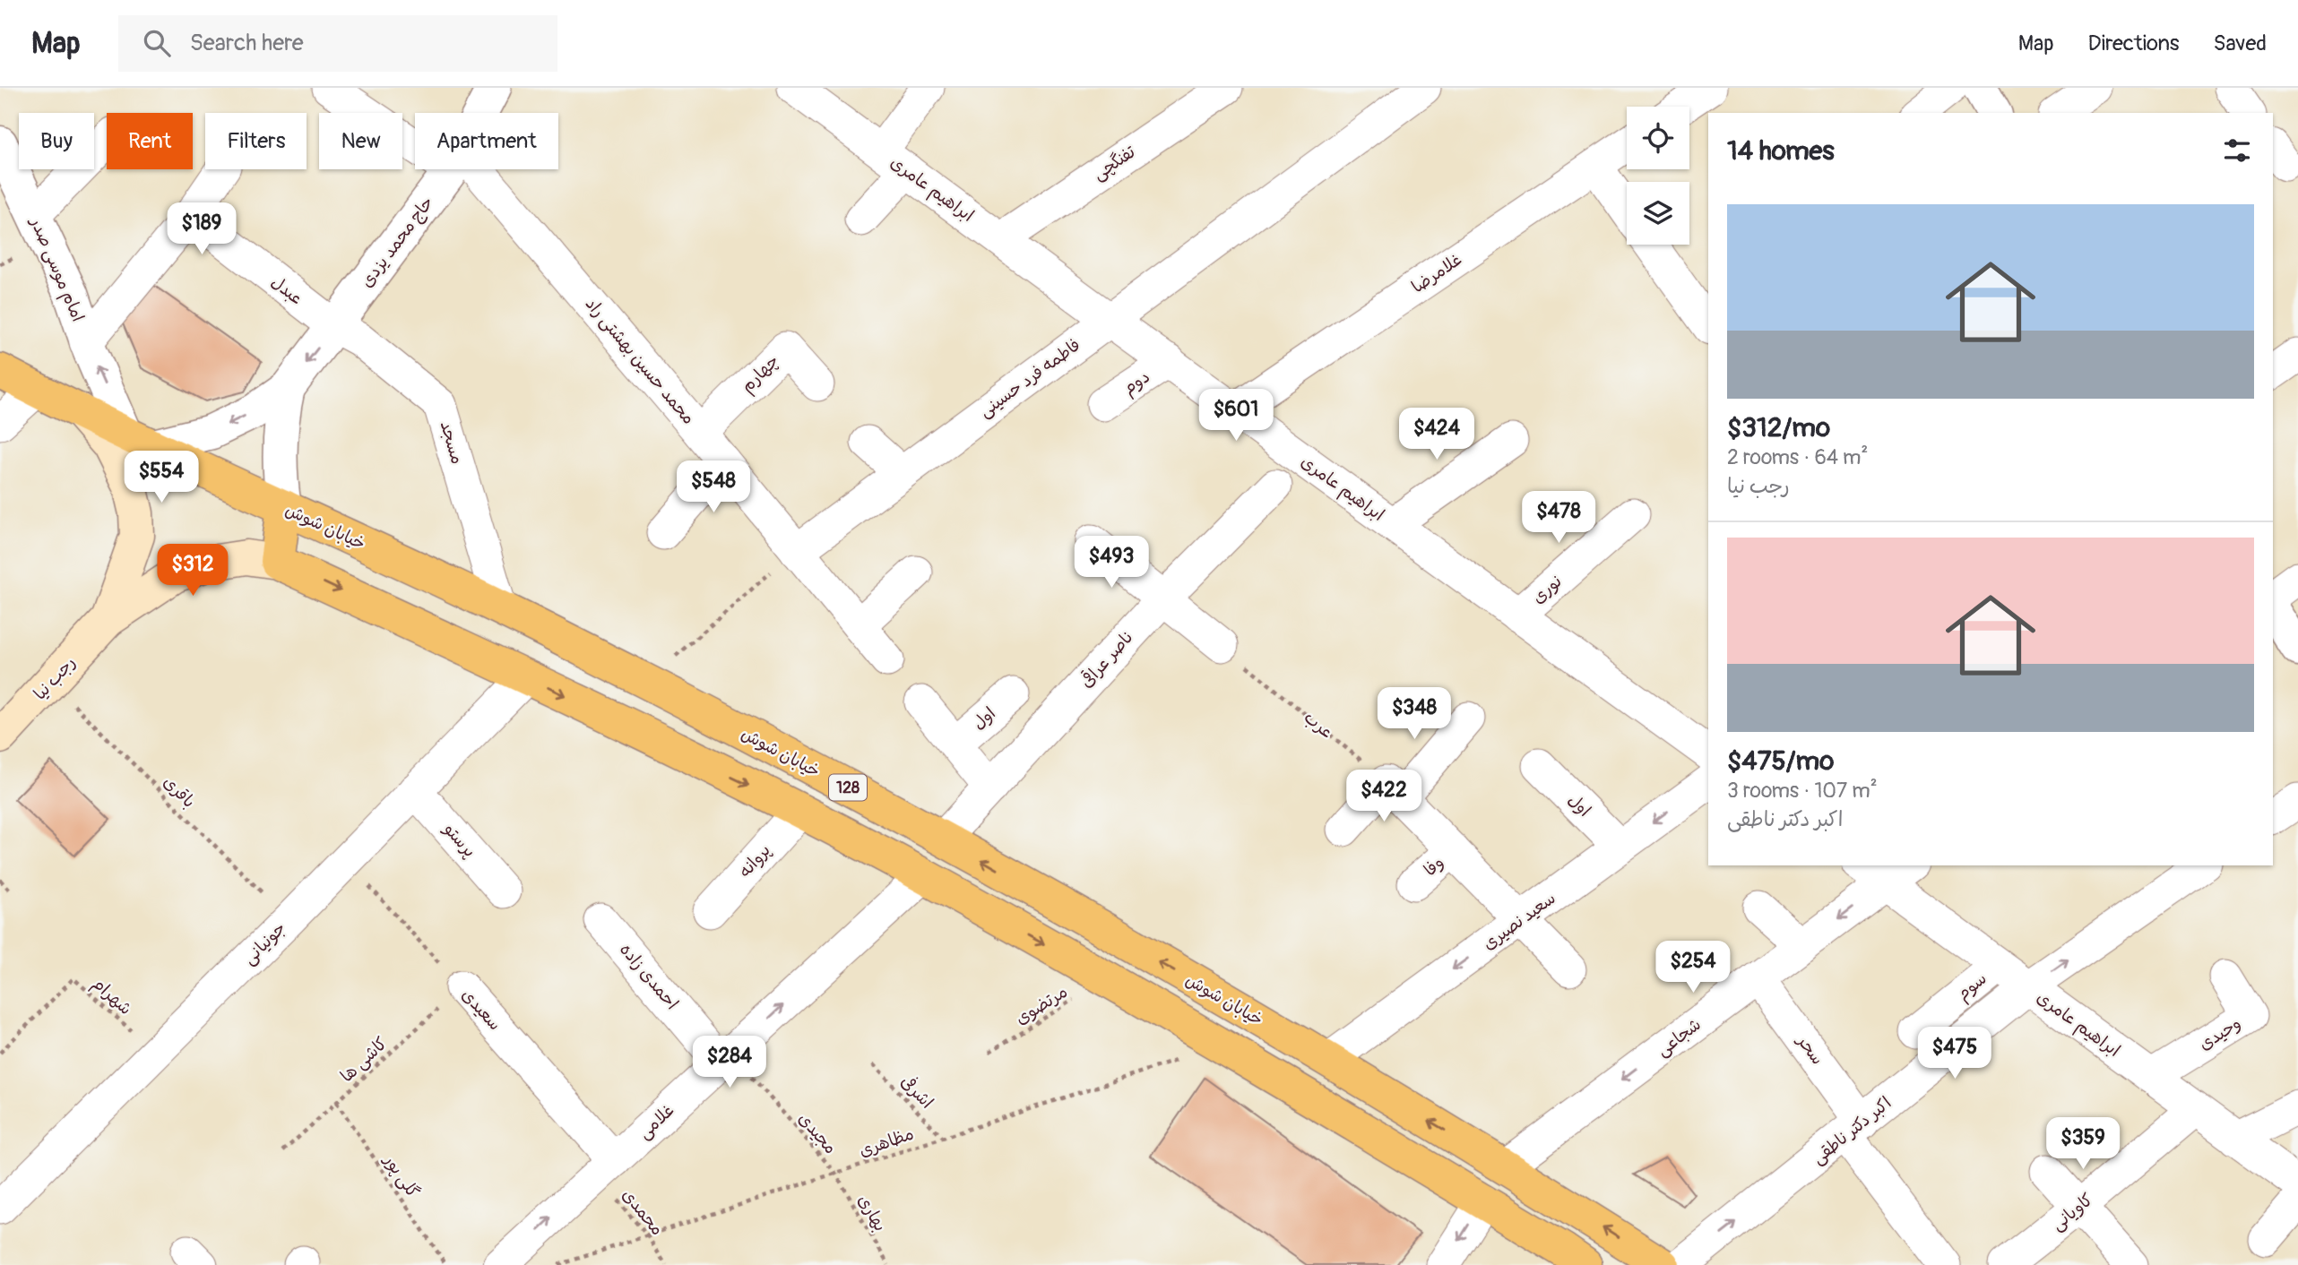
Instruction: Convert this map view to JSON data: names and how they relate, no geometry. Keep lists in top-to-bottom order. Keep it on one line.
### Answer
{"streets":{"main road":["خیابان شوش","رجب نیا","128"],"street":["تفنگچی","ابراهیم عامری","حاج محمد یزدی","امام موسی صدر","غلامرضا","عبدل","محمد حسین بهشتی راد","چهارم","فاطمه فرد حسینی","دوم","مسجد","نوری","ناصر عراقی","اول","پرستو","پروانه","وفا","سعید نصیری","جونیانی","احمدی زاده","سوم","سعیدی","وحیدی","شجاعی","سحر","غلامی","اکبر دکتر ناطقی","کاویانی"],"path":["عرب","باقری","شهرام","مرتضوی","کاشی ها","اشرفی","مجیدی","مظاهری","گلی پور","محمدی","بهاری"]},"crossings":[["تفنگچی","ابراهیم عامری"],["ابراهیم عامری","غلامرضا"],["ابراهیم عامری","فاطمه فرد حسینی"],["ابراهیم عامری","دوم"],["ابراهیم عامری","نوری"],["ابراهیم عامری","سوم"],["ابراهیم عامری","وحیدی"],["ابراهیم عامری","شجاعی"],["ابراهیم عامری","اکبر دکتر ناطقی"],["ابراهیم عامری","کاویانی"],["حاج محمد یزدی","امام موسی صدر"],["حاج محمد یزدی","عبدل"],["حاج محمد یزدی","مسجد"],["حاج محمد یزدی","خیابان شوش"],["امام موسی صدر","خیابان شوش"],["عبدل","مسجد"],["محمد حسین بهشتی راد","چهارم"],["محمد حسین بهشتی راد","فاطمه فرد حسینی"],["مسجد","خیابان شوش"],["خیابان شوش","ناصر عراقی"],["خیابان شوش","رجب نیا"],["خیابان شوش","سعید نصیری"],["خیابان شوش","شجاعی"],["رجب نیا","128"],["رجب نیا","باقری"],["اول","سعید نصیری"],["128","پروانه"],["128","جونیانی"],["128","مرتضوی"],["128","غلامی"],["128","مظاهری"],["باقری","جونیانی"],["پرستو","جونیانی"],["جونیانی","شهرام"],["جونیانی","سعیدی"],["احمدی زاده","غلامی"],["احمدی زاده","مجیدی"],["سعیدی","کاشی ها"],["سعیدی","غلامی"],["سعیدی","محمدی"],["شجاعی","سحر"],["سحر","اکبر دکتر ناطقی"],["کاشی ها","گلی پور"],["اشرفی","مظاهری"],["غلامی","مجیدی"],["غلامی","محمدی"],["مجیدی","مظاهری"],["مجیدی","بهاری"],["مظاهری","محمدی"],["مظاهری","بهاری"]],"one_way":["شجاعی","غلامی","اکبر دکتر ناطقی"],"page":{"header":"Map","search":"Search here","nav":["Map","Directions","Saved"],"chip":["Buy","Rent","Filters","New","Apartment"],"heading":"14 homes","list":[{"name":"$312/mo","note":"2 rooms · 64 m² · رجب نیا"},{"name":"$475/mo","note":"3 rooms · 107 m² · اکبر دکتر ناطقی"}],"price":["$189","$601","$424","$554","$548","$478","$493","$312","$348","$422","$254","$475","$284","$359"]}}
